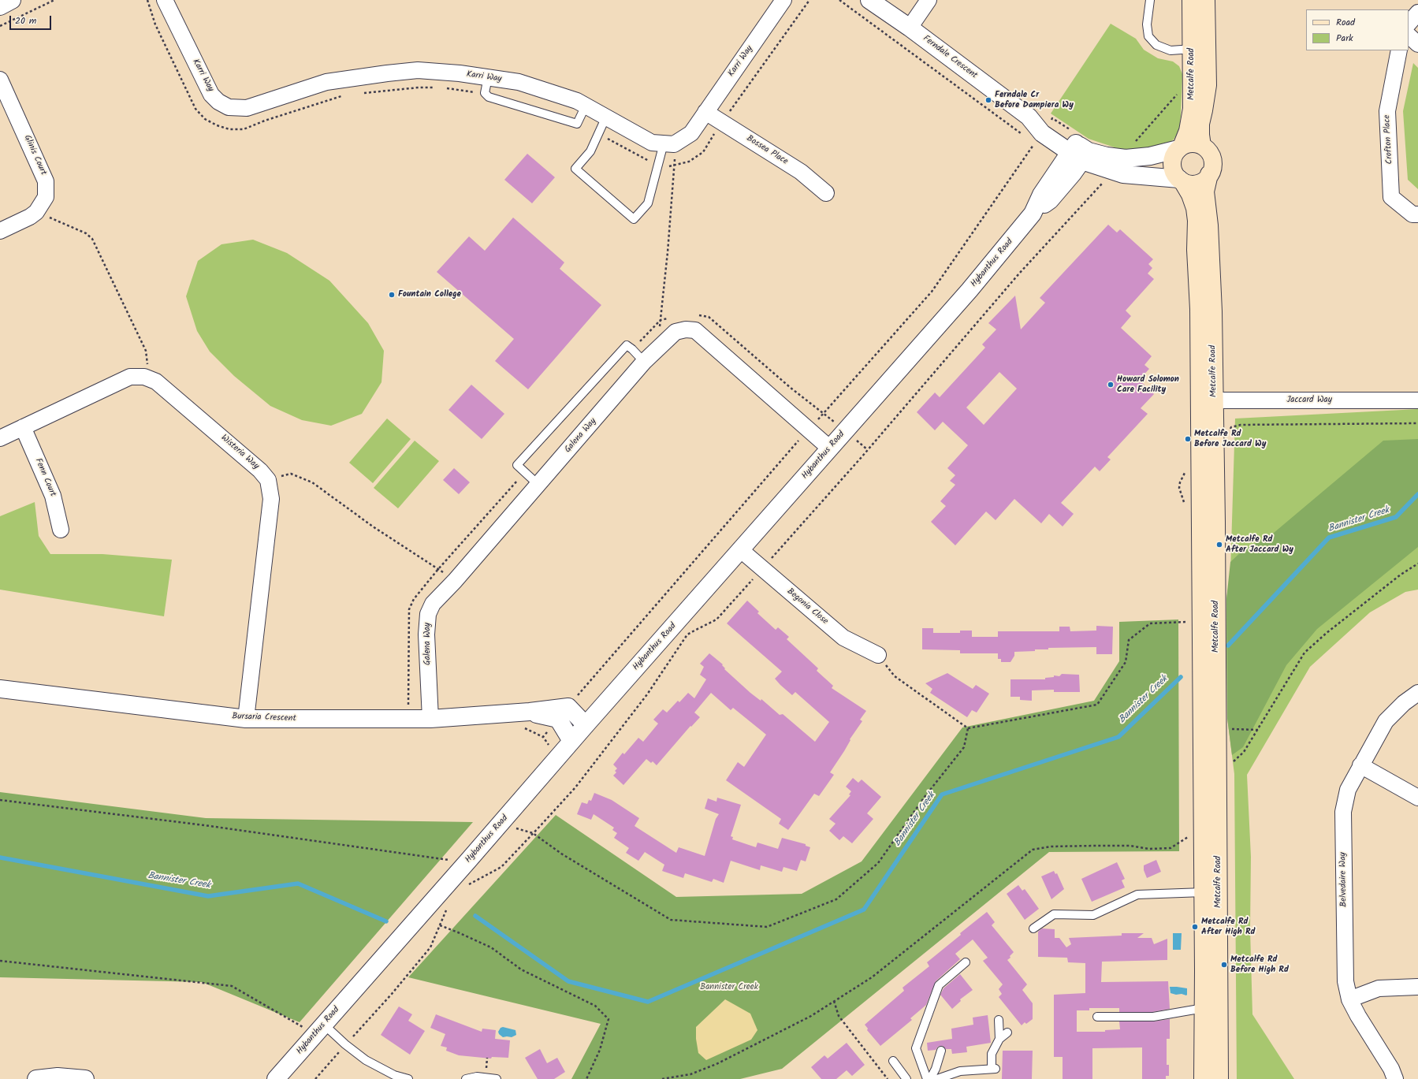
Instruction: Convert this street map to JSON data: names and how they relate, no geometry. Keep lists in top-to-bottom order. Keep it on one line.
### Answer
{"streets":{"main road":["Metcalfe Road"],"street":["Ferndale Crescent","Karri Way","Crofton Place","Bossea Place","Glinis Court","Hybanthus Road","Jaccard Way","Galena Way","Wisteria Way","Fenn Court","Begonia Close","Bursaria Crescent","Belvedaire Way"]},"crossings":[["Ferndale Crescent","Metcalfe Road"],["Ferndale Crescent","Hybanthus Road"],["Karri Way","Bossea Place"],["Metcalfe Road","Jaccard Way"],["Hybanthus Road","Galena Way"],["Hybanthus Road","Begonia Close"],["Galena Way","Bursaria Crescent"],["Wisteria Way","Fenn Court"]],"water":["Bannister Creek"],"parks":["Bannister Creek"],"places":["Ferndale Cr Before Dampiera Wy","Fountain College","Howard Solomon Care Facility","Metcalfe Rd Before Jaccard Wy","Metcalfe Rd After Jaccard Wy","Metcalfe Rd After High Rd","Metcalfe Rd Before High Rd"],"legend":["Road","Park"],"scale_bar":"20 m"}
